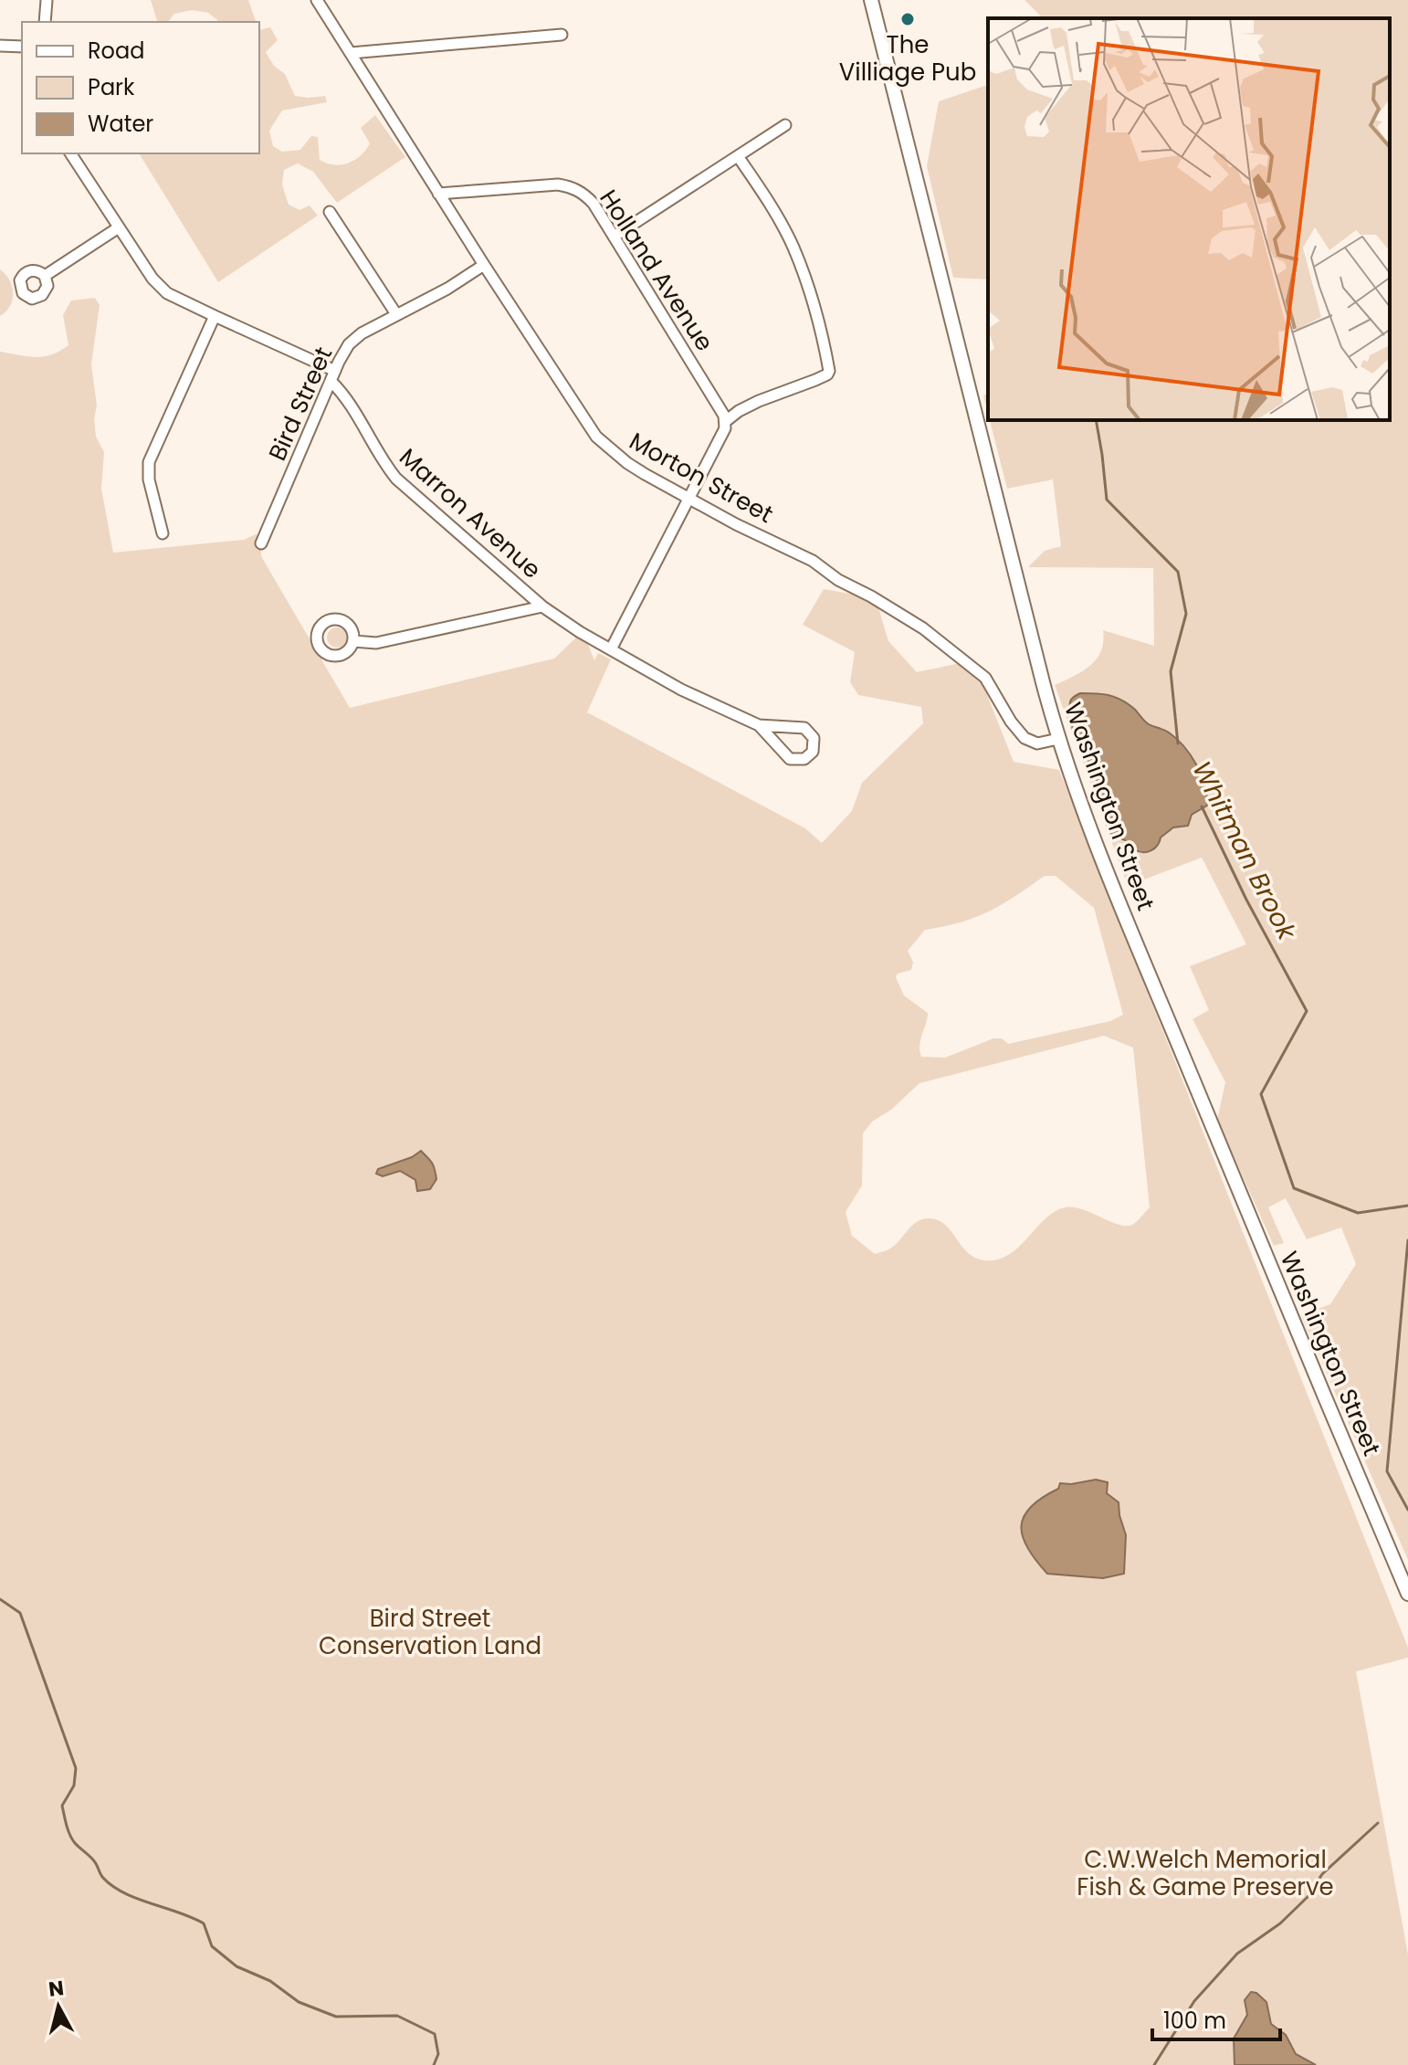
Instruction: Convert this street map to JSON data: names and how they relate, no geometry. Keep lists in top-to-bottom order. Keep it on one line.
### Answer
{"streets":{"main road":["Washington Street"],"street":["Holland Avenue","Bird Street","Morton Street","Marron Avenue"]},"crossings":[["Holland Avenue","Morton Street"],["Bird Street","Morton Street"],["Bird Street","Marron Avenue"],["Morton Street","Washington Street"]],"water":["Whitman Brook"],"parks":["Bird Street Conservation Land","C.W.Welch Memorial Fish & Game Preserve"],"places":["The Villiage Pub"],"legend":["Road","Park","Water"],"scale_bar":"100 m","north":"top"}
